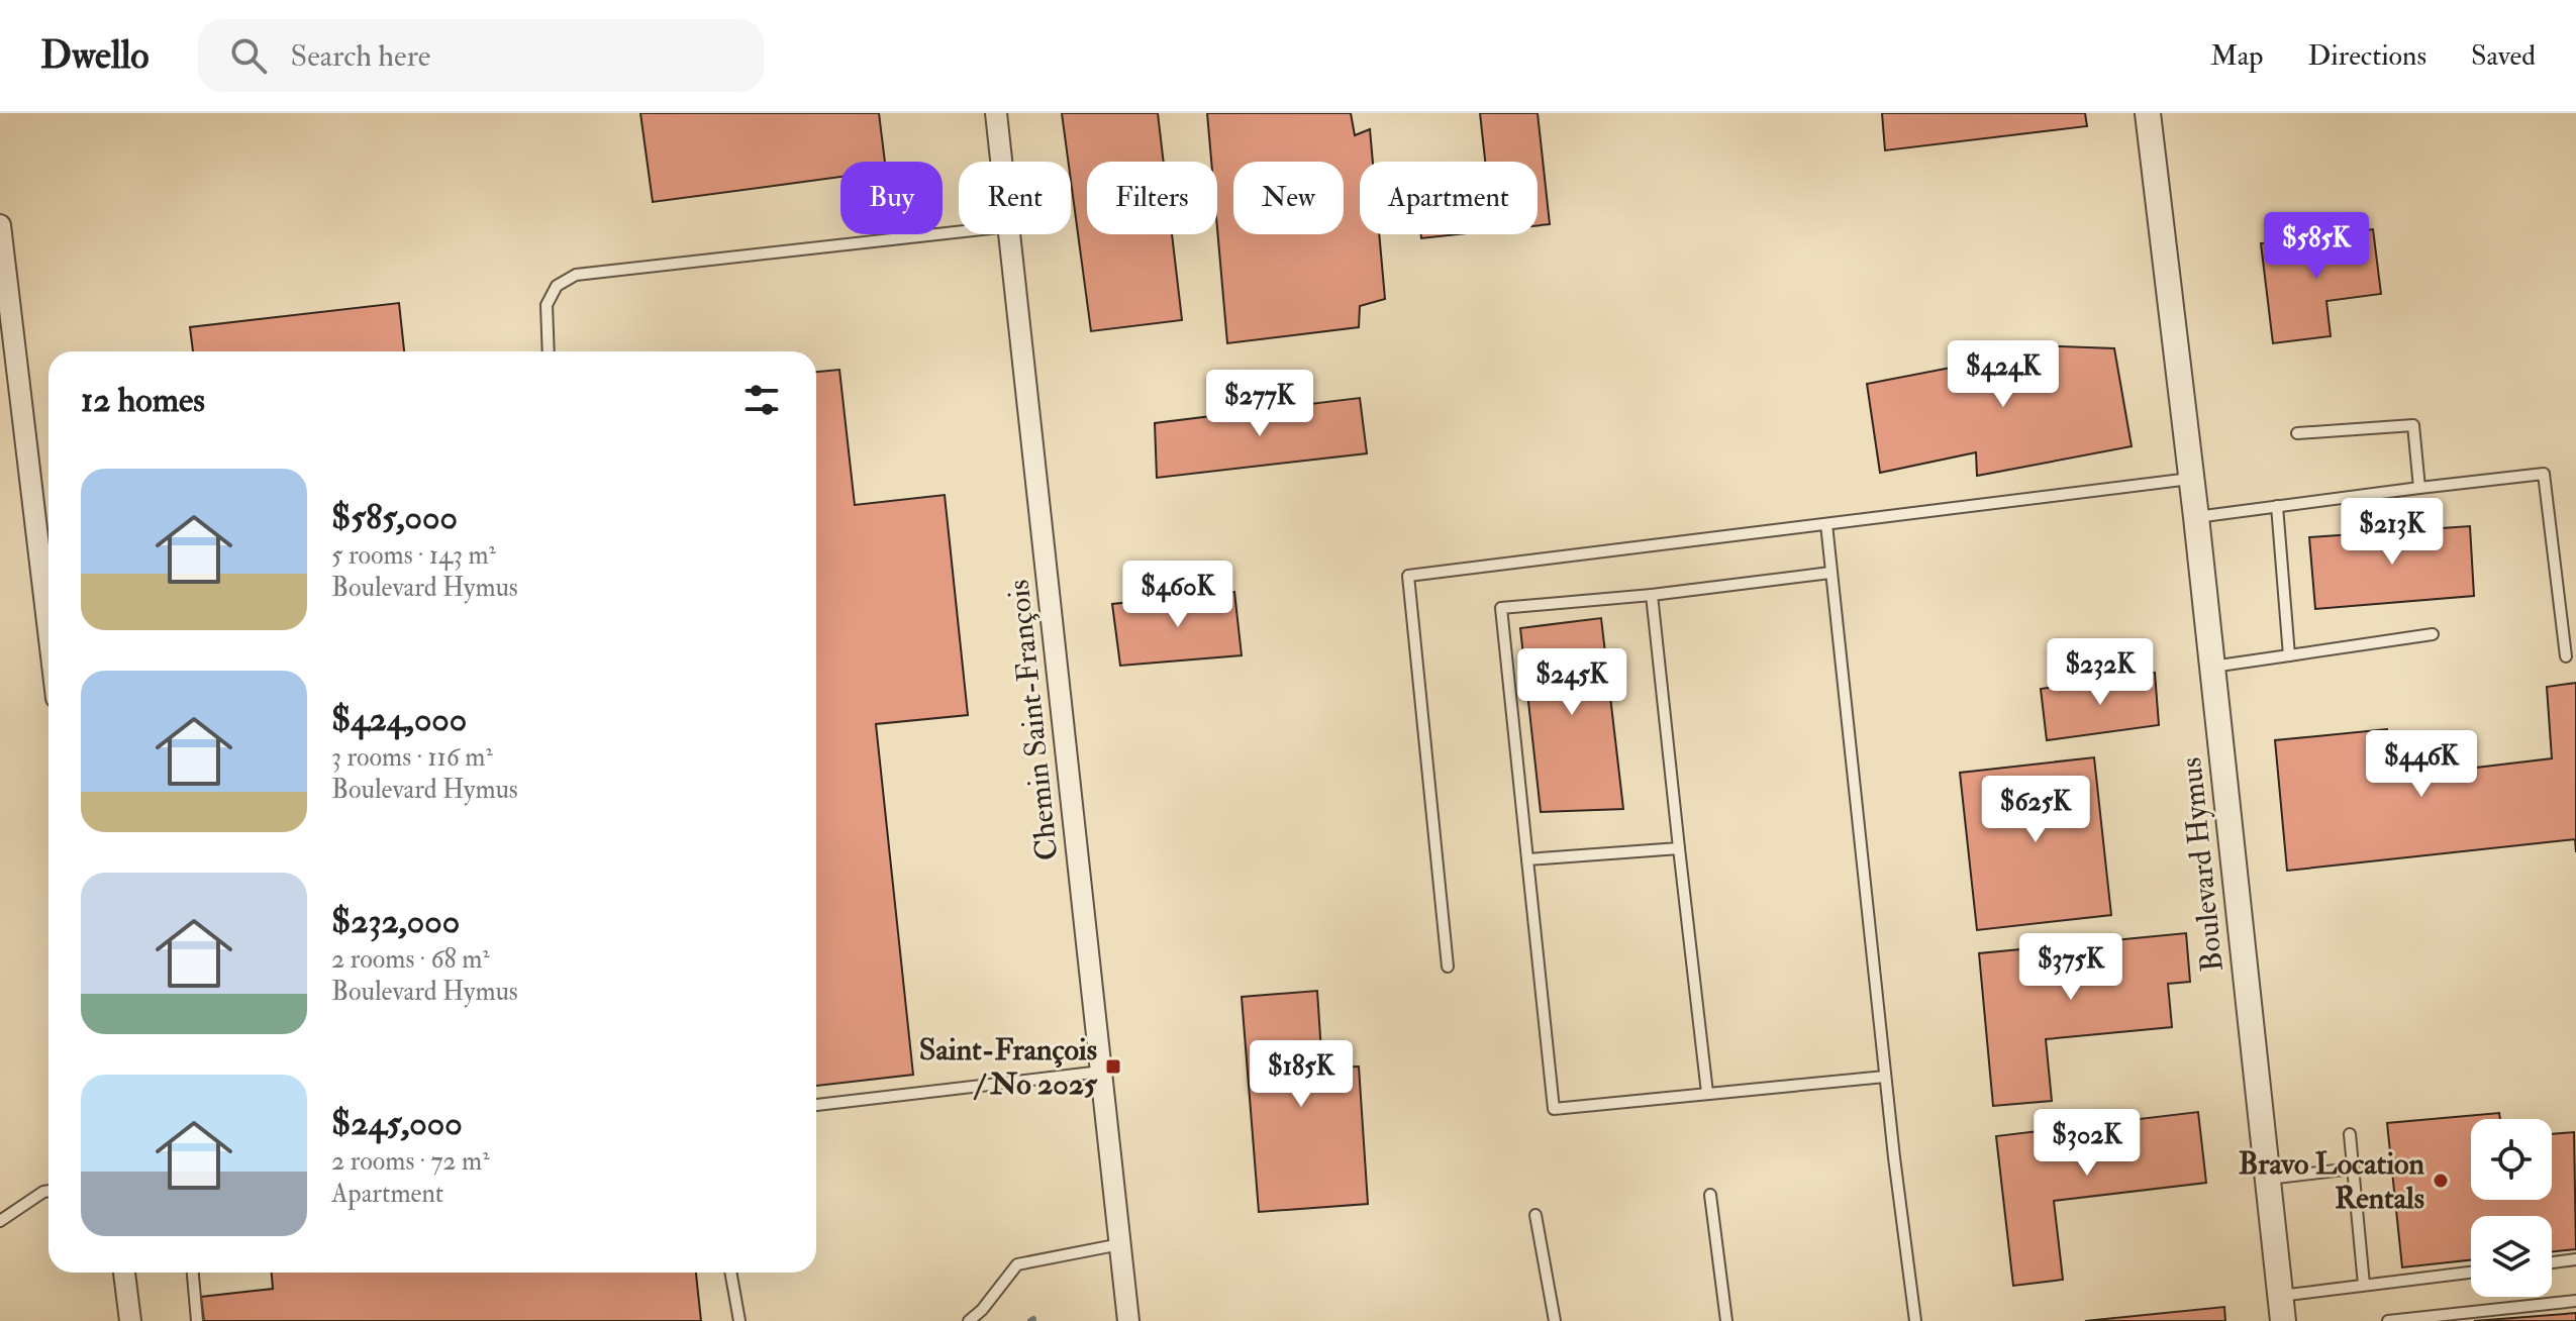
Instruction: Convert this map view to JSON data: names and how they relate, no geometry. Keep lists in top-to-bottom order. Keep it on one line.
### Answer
{"streets":{"street":["Chemin Saint-François","Boulevard Hymus"]},"places":{"transit":["Saint-François / No 2025"],"other":["Bravo Location Rentals"]},"page":{"header":"Dwello","search":"Search here","nav":["Map","Directions","Saved"],"chip":["Buy","Rent","Filters","New","Apartment"],"price":["$585K","$424K","$277K","$213K","$460K","$232K","$245K","$446K","$625K","$375K","$185K","$302K"],"heading":"12 homes","list":[{"name":"$585,000","note":"5 rooms · 143 m² · Boulevard Hymus"},{"name":"$424,000","note":"3 rooms · 116 m² · Boulevard Hymus"},{"name":"$232,000","note":"2 rooms · 68 m² · Boulevard Hymus"},{"name":"$245,000","note":"2 rooms · 72 m² · Apartment"}]}}
